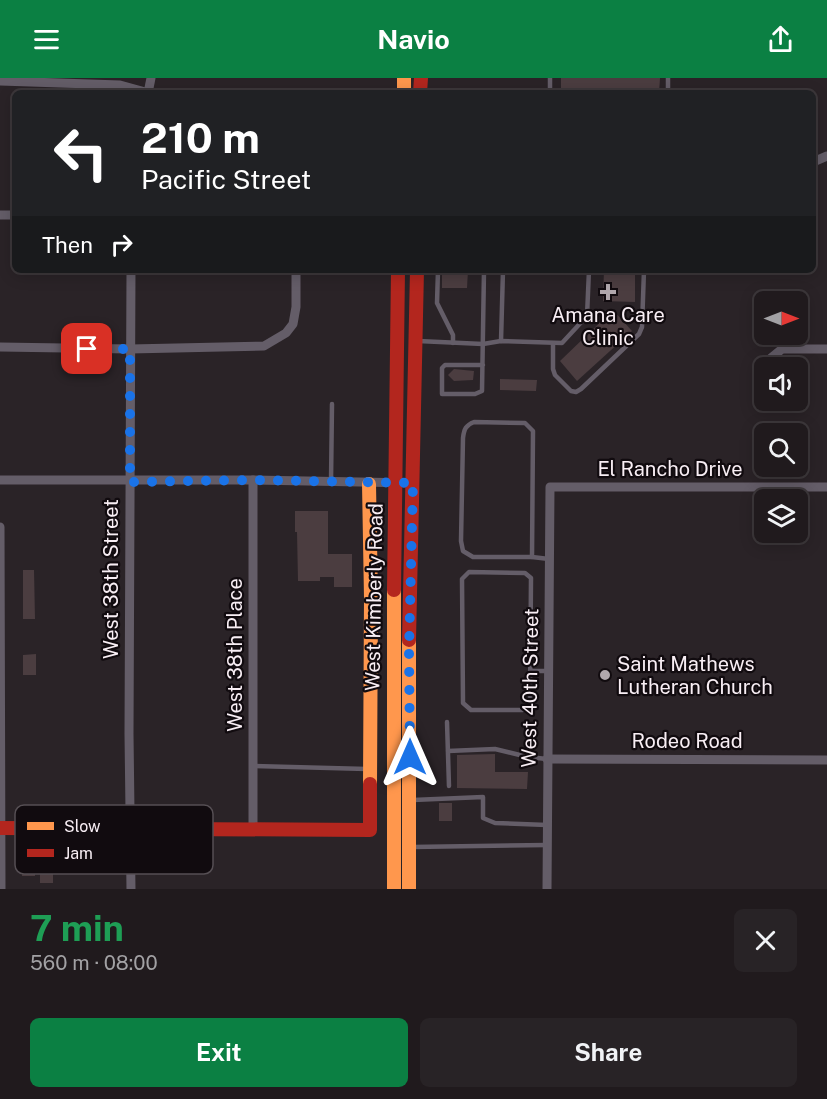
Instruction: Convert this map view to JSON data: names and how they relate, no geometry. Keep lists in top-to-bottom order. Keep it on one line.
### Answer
{"streets":{"main road":["West Kimberly Road"],"street":["El Rancho Drive","West 38th Street","West 38th Place","West 40th Street","Rodeo Road"]},"crossings":[["El Rancho Drive","West 40th Street"],["West Kimberly Road","West 38th Place"],["West 40th Street","Rodeo Road"]],"places":{"health":["Amana Care Clinic"],"other":["Saint Mathews Lutheran Church"]},"legend":["Slow","Jam"],"north":"right","page":{"header":"Navio","turn":["210 m","Pacific Street"],"then":"Then","heading":["7 min","560 m · 08:00"],"buttons":["Exit","Share"]}}
